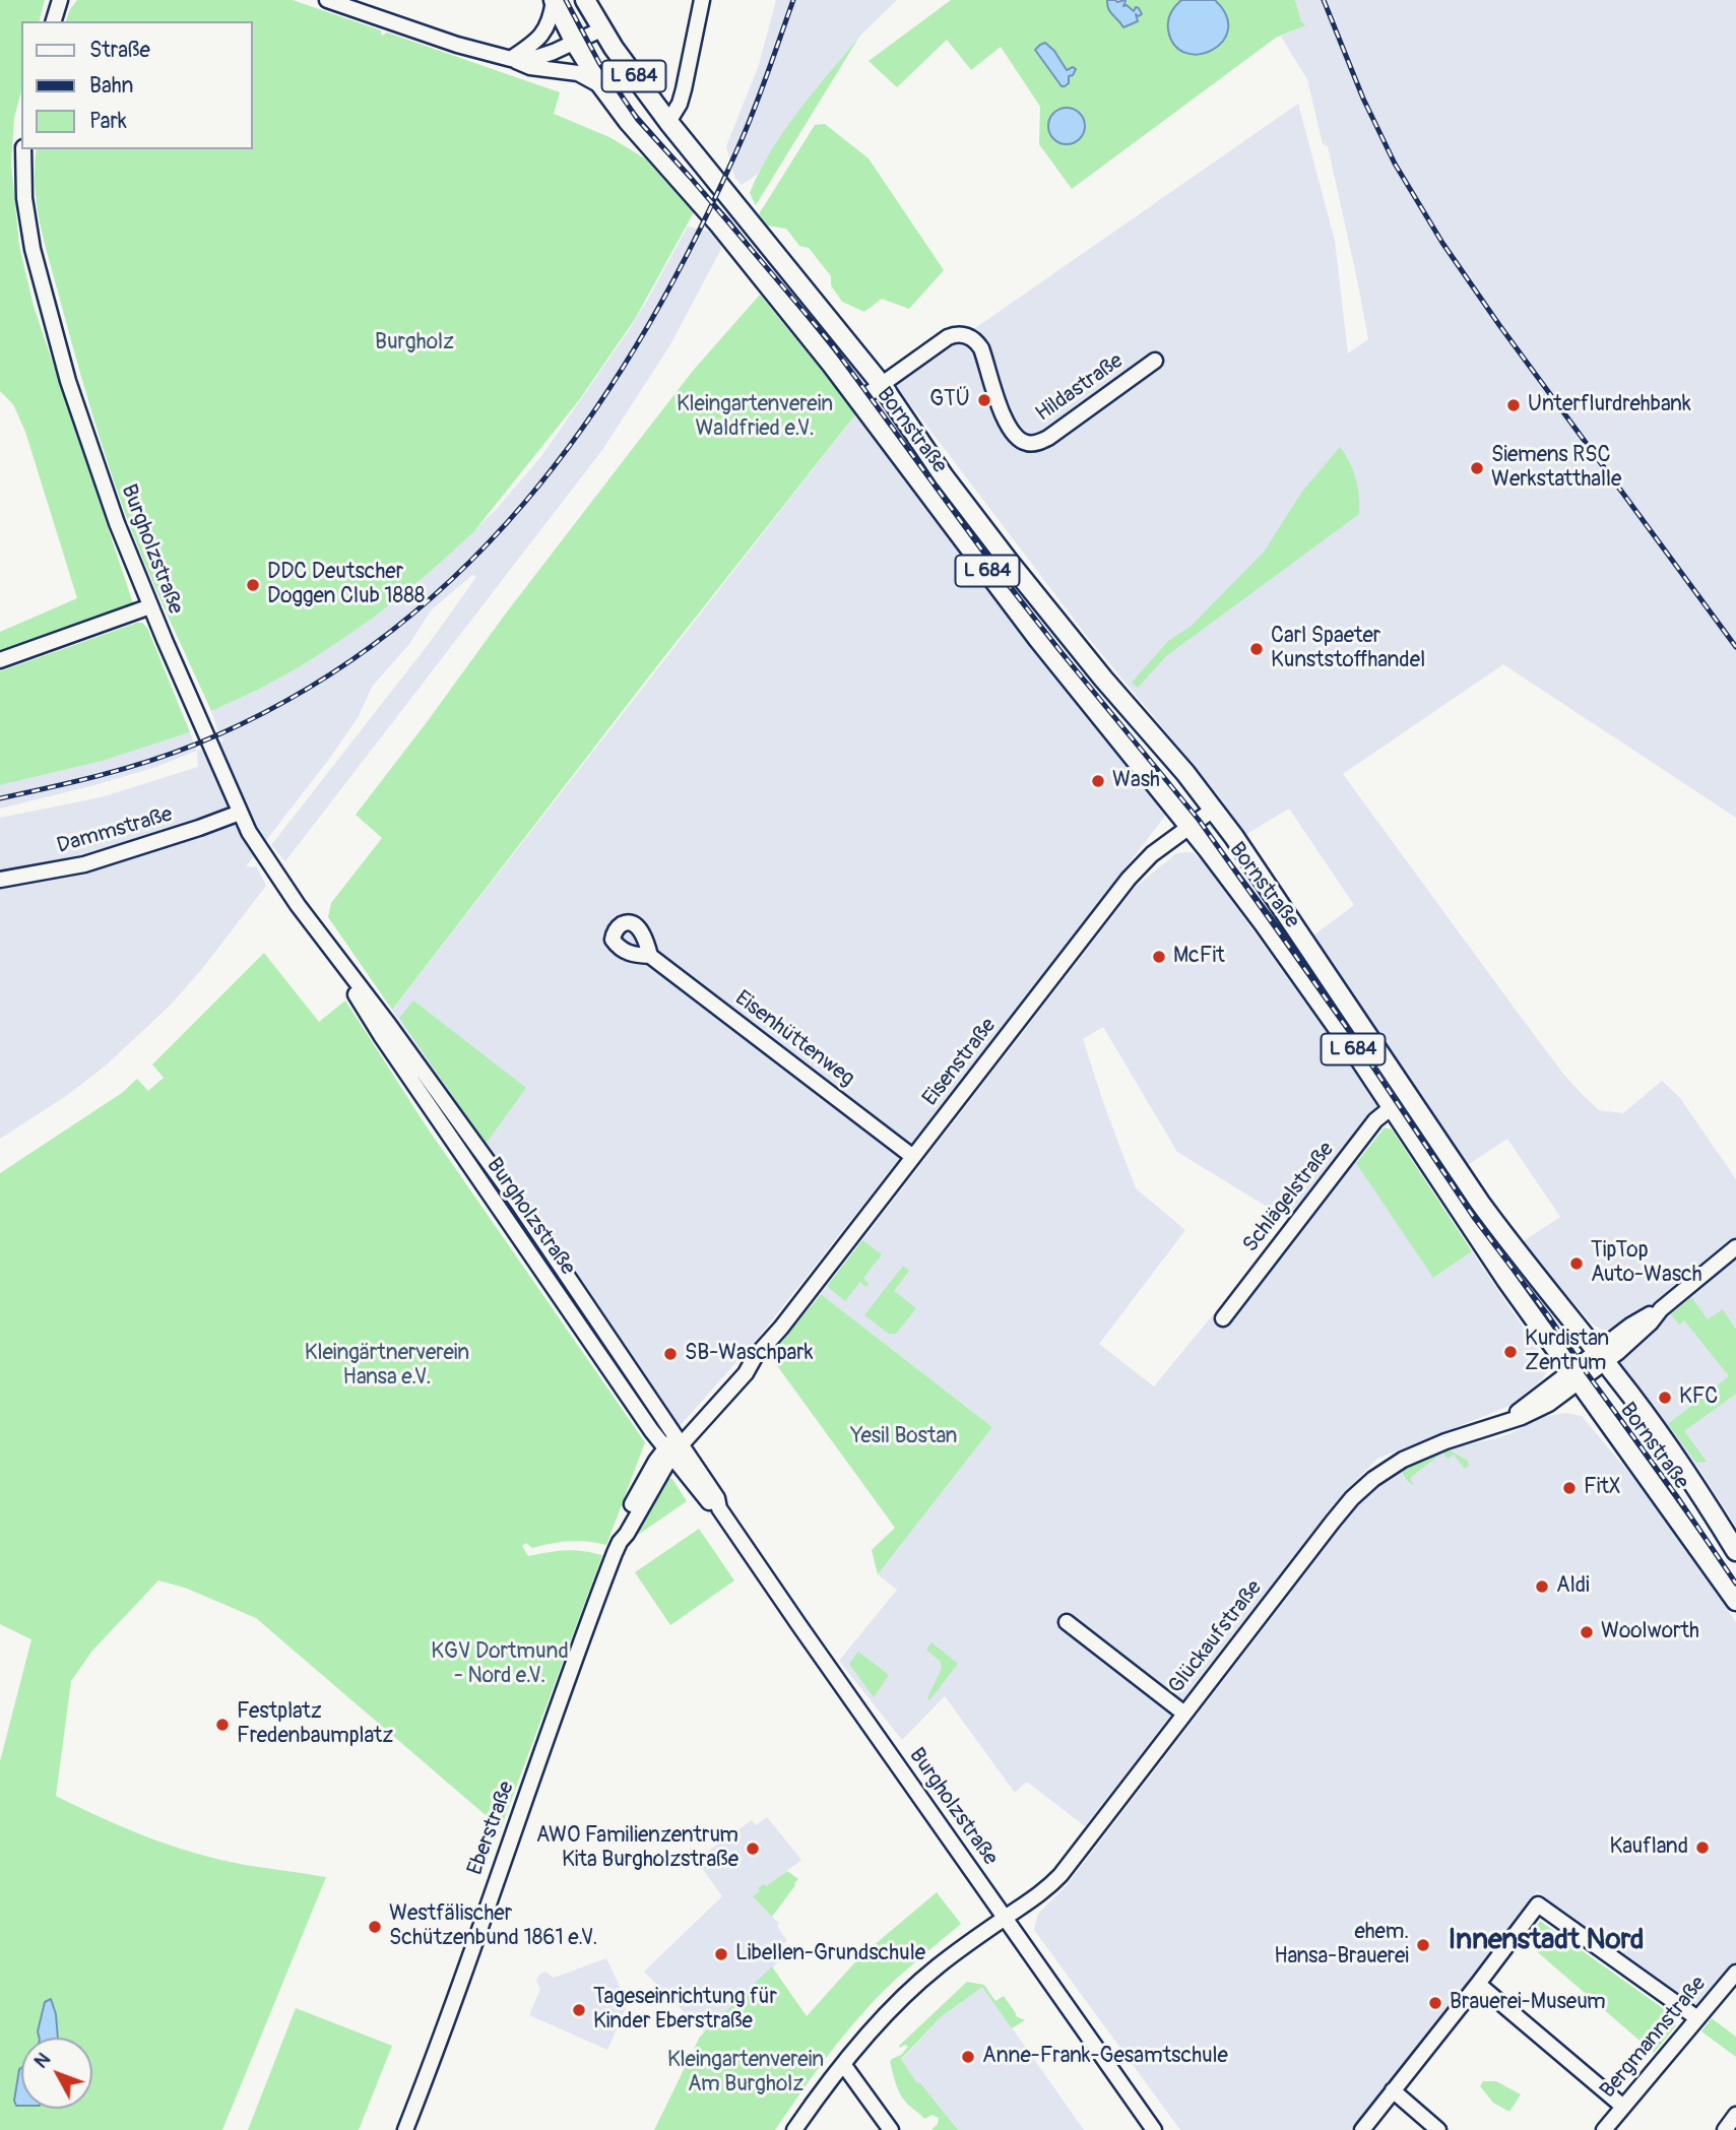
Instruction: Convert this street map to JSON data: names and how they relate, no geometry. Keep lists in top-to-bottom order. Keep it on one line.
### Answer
{"streets":{"main road":["L 684","Bornstraße"],"street":["Hildastraße","Burgholzstraße","Dammstraße","Eisenhüttenweg","Eisenstraße","Schlägelstraße","Glückaufstraße","Eberstraße","Bergmannstraße"]},"crossings":[["L 684","Bornstraße"],["Hildastraße","Bornstraße"],["Bornstraße","Eisenstraße"],["Bornstraße","Schlägelstraße"],["Bornstraße","Glückaufstraße"],["Burgholzstraße","Dammstraße"],["Burgholzstraße","Eisenstraße"],["Burgholzstraße","Glückaufstraße"],["Burgholzstraße","Eberstraße"],["Eisenhüttenweg","Eisenstraße"],["Eisenstraße","Eberstraße"]],"districts":["Innenstadt Nord"],"parks":["Burgholz","Kleingartenverein Waldfried e.V.","Kleingärtnerverein Hansa e.V.","Yesil Bostan","KGV Dortmund - Nord e.V.","Kleingartenverein Am Burgholz"],"places":["GTÜ","Unterflurdrehbank","Siemens RSC Werkstatthalle","DDC Deutscher Doggen Club 1888","Carl Spaeter Kunststoffhandel","Wash","McFit","TipTop Auto-Wasch","Kurdistan Zentrum","SB-Waschpark","KFC","FitX","Aldi","Woolworth","Festplatz Fredenbaumplatz","Kaufland","AWO Familienzentrum Kita Burgholzstraße","Westfälischer Schützenbund 1861 e.V.","ehem. Hansa-Brauerei","Libellen-Grundschule","Brauerei-Museum","Tageseinrichtung für Kinder Eberstraße","Anne-Frank-Gesamtschule"],"legend":["Straße","Bahn","Park"],"north":"top left"}
